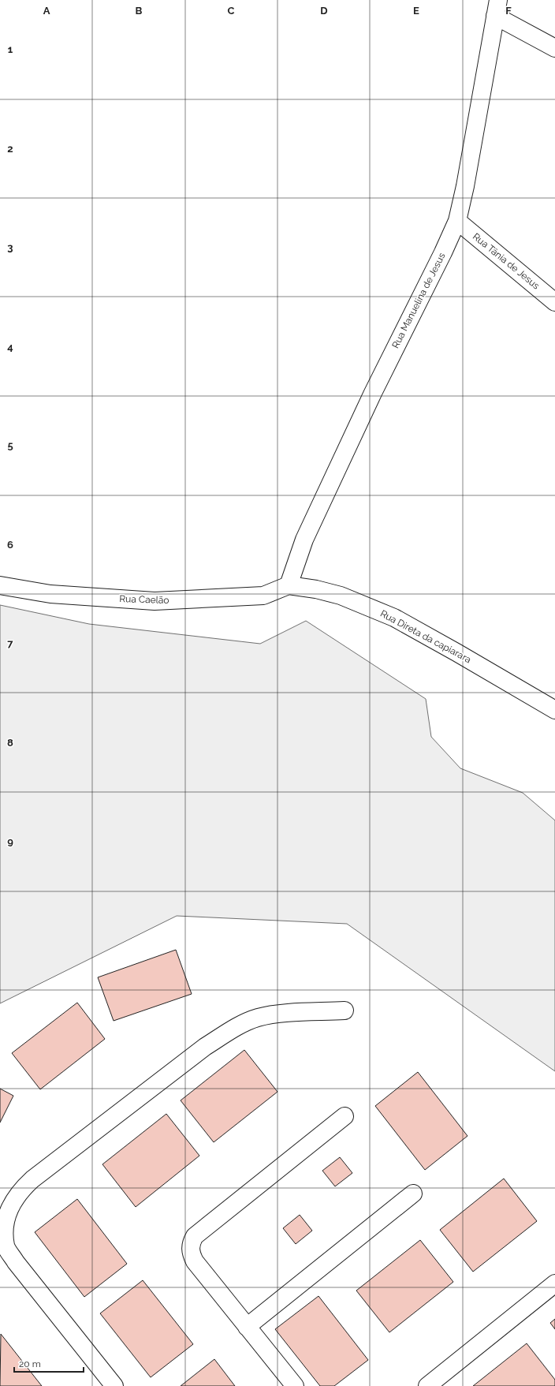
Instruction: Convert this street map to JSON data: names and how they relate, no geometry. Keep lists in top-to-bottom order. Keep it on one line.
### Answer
{"streets":{"street":["Rua Tânia de Jesus","Rua Manuelina de Jesus","Rua Caelão","Rua Direta da capiarara"]},"crossings":[["Rua Tânia de Jesus","Rua Manuelina de Jesus"],["Rua Manuelina de Jesus","Rua Caelão"],["Rua Manuelina de Jesus","Rua Direta da capiarara"],["Rua Caelão","Rua Direta da capiarara"]],"scale_bar":"20 m","grid":{"columns":["A","B","C","D","E","F"],"rows":["1","2","3","4","5","6","7","8","9"]}}
